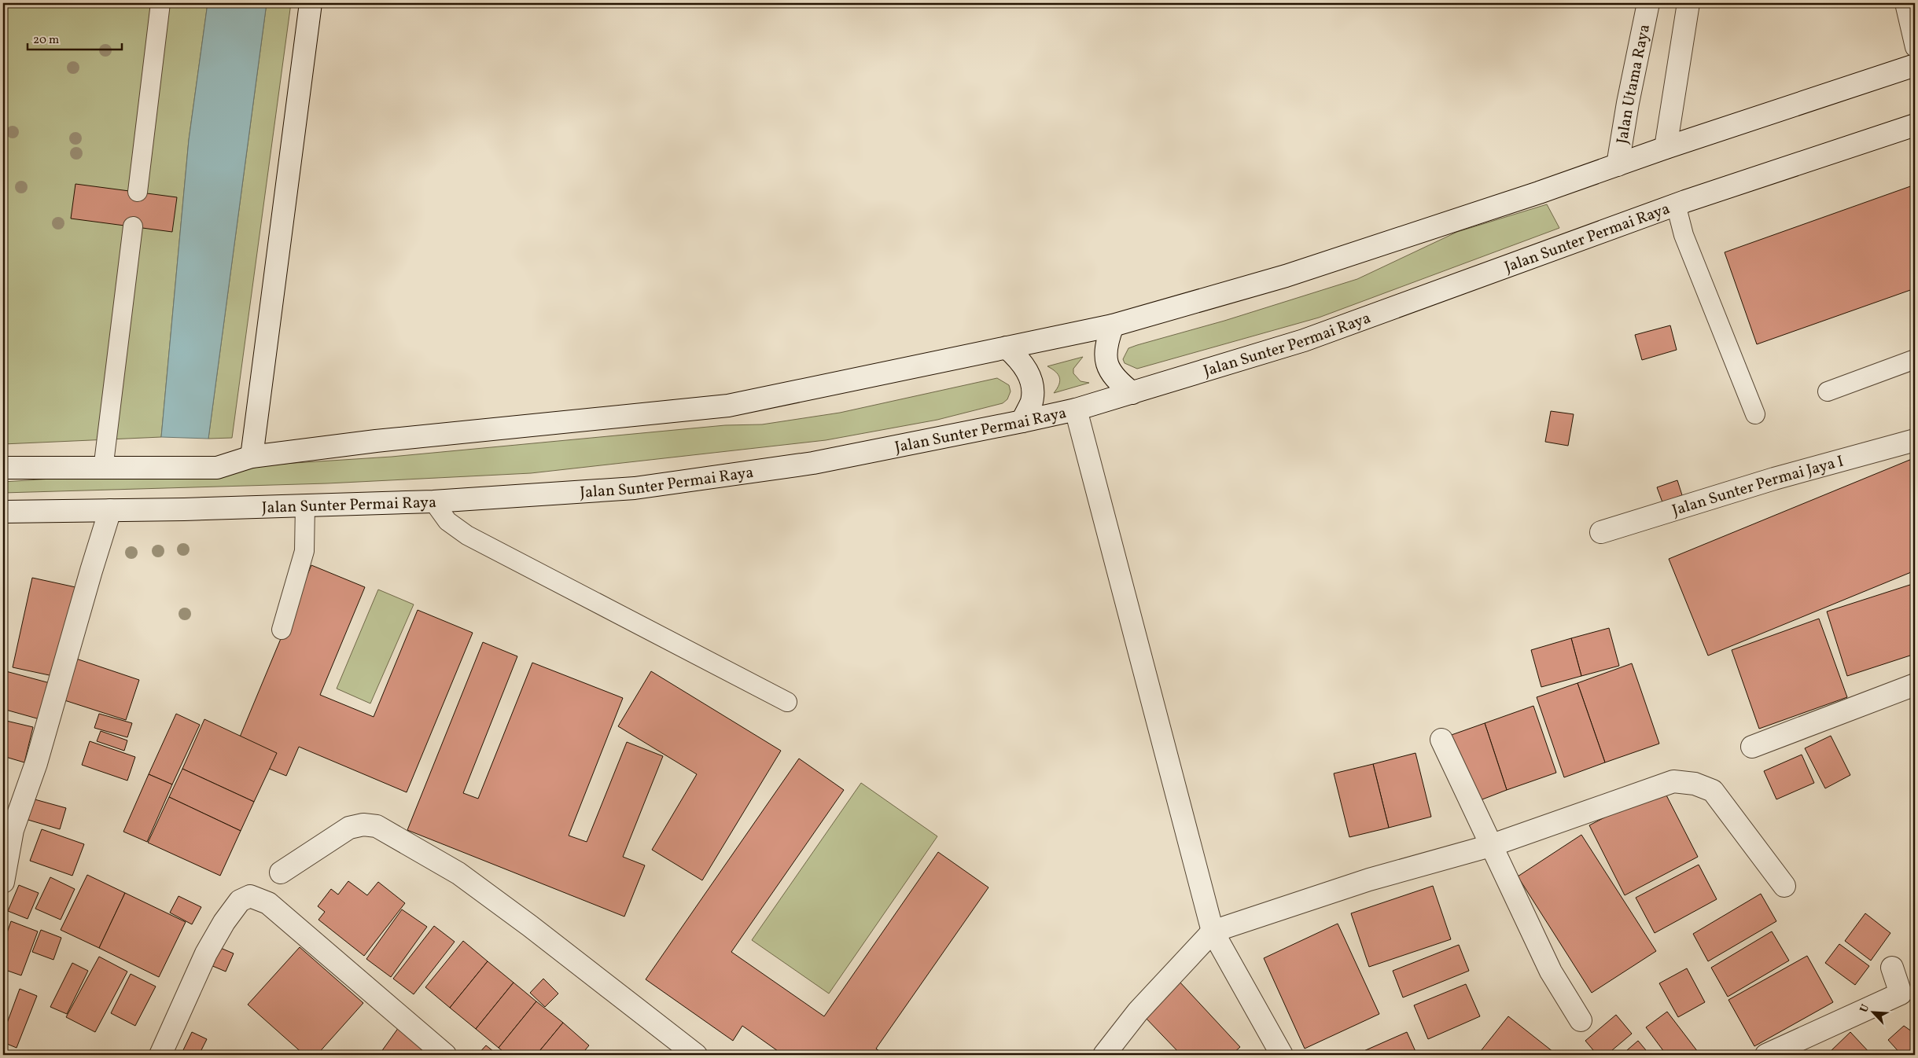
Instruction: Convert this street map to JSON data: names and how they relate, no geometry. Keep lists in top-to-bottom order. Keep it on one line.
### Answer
{"streets":{"street":["Jalan Utama Raya","Jalan Sunter Permai Raya","Jalan Sunter Permai Jaya I"]},"scale_bar":"20 m","north":"top left"}
